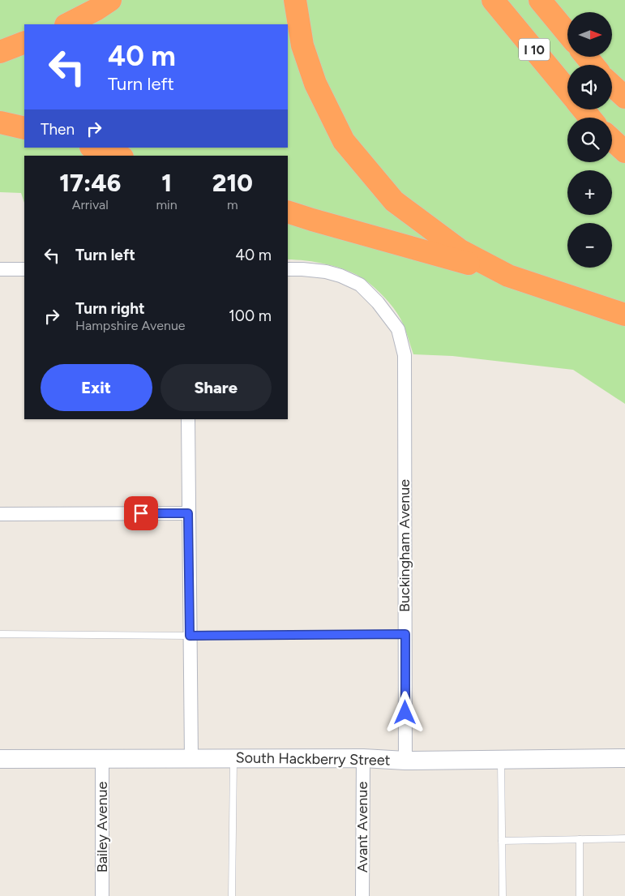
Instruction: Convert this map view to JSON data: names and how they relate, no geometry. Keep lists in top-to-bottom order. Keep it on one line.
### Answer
{"streets":{"highway":["I 10"],"main road":["South Hackberry Street"],"street":["Buckingham Avenue","Bailey Avenue","Avant Avenue"]},"crossings":[["Buckingham Avenue","South Hackberry Street"],["South Hackberry Street","Bailey Avenue"],["South Hackberry Street","Avant Avenue"]],"north":"right","page":{"map_buttons":["+","−"],"turn":["40 m","Turn left"],"then":"Then","eta":["17:46","Arrival","1","min","210","m"],"list":[{"name":"Turn left","value":"40 m"},{"name":"Turn right","note":"Hampshire Avenue","value":"100 m"}],"buttons":["Exit","Share"]}}
